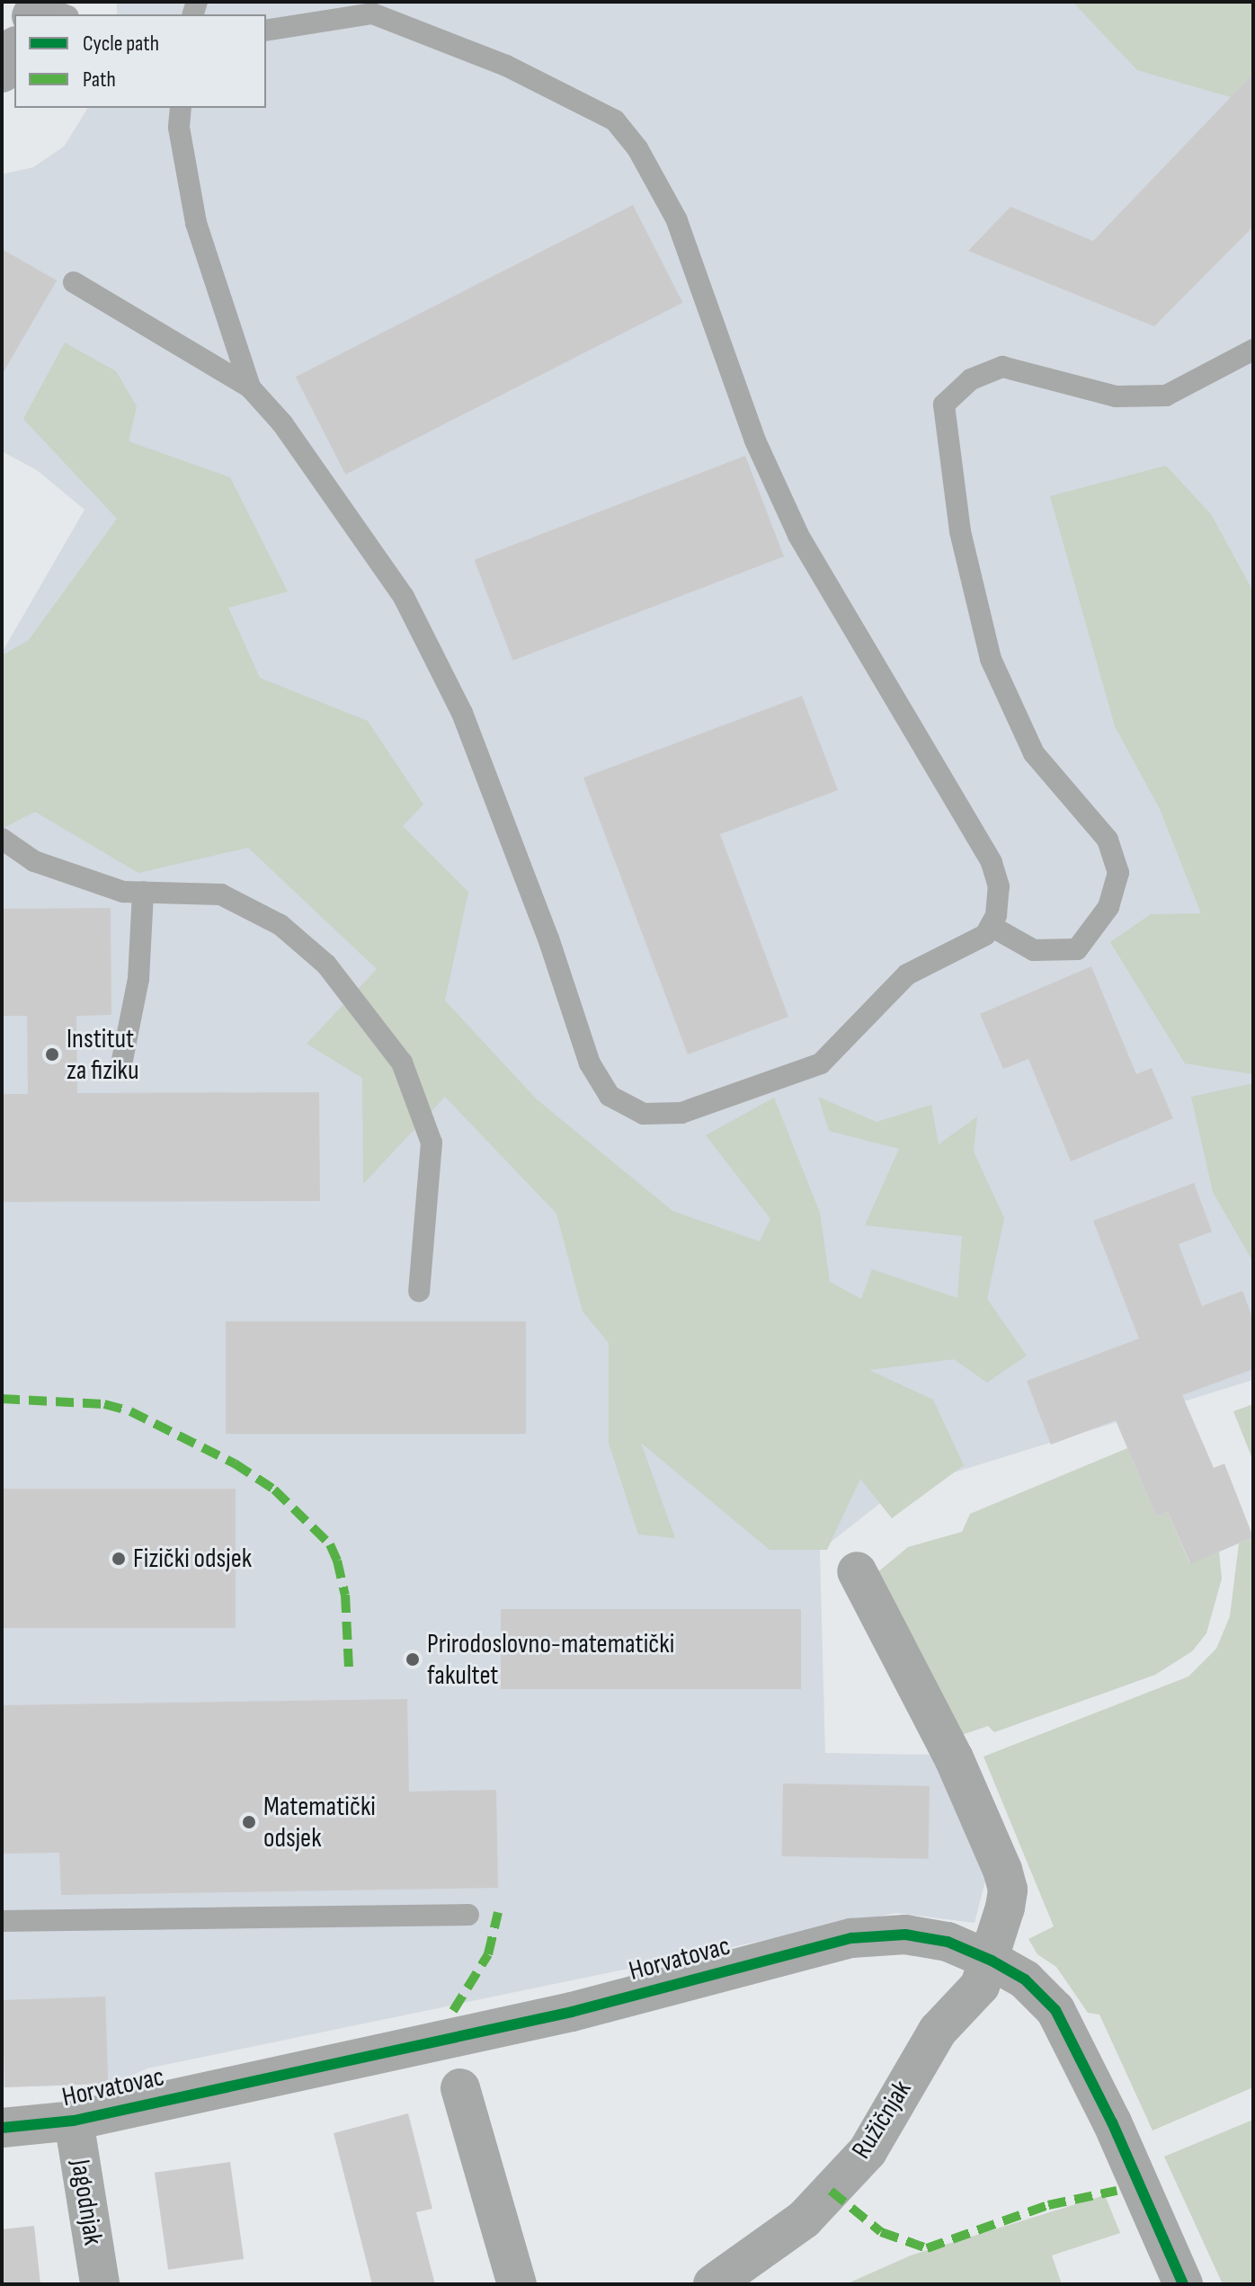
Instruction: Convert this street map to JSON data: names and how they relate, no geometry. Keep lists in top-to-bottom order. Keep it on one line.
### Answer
{"streets":{"street":["Horvatovac","Ružičnjak","Jagodnjak"]},"crossings":[["Horvatovac","Ružičnjak"],["Horvatovac","Jagodnjak"]],"places":["Institut za fiziku","Fizički odsjek","Prirodoslovno-matematički fakultet","Matematički odsjek"],"legend":["Cycle path","Path"]}
